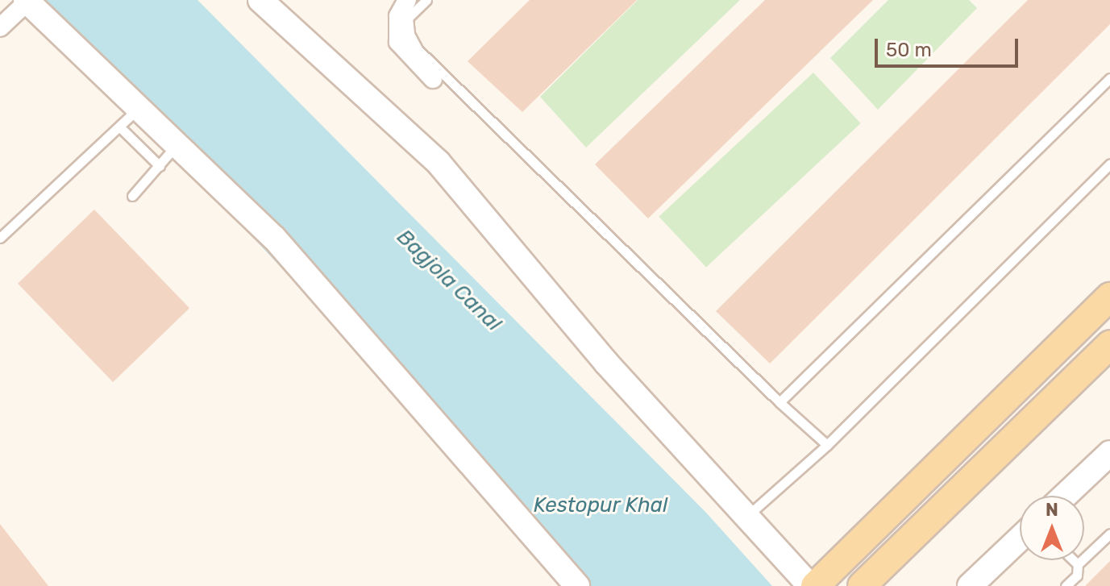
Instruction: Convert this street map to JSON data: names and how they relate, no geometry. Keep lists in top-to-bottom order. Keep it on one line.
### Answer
{"water":["Bagjola Canal","Kestopur Khal"],"scale_bar":"50 m","north":"top"}
